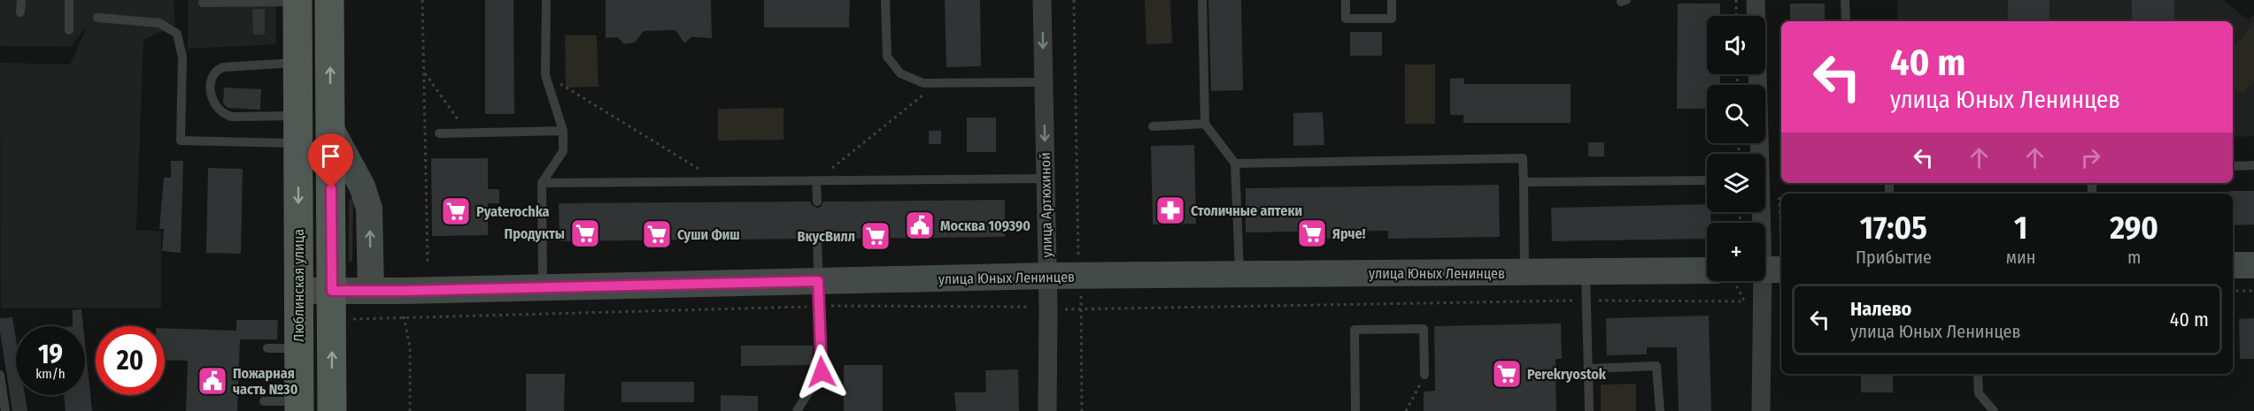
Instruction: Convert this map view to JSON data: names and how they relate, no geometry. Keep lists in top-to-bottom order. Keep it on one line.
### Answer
{"streets":{"main road":["улица Юных Ленинцев","Люблинская улица"],"street":["улица Артюхиной"]},"crossings":[["улица Артюхиной","улица Юных Ленинцев"],["улица Юных Ленинцев","Люблинская улица"]],"one_way":["улица Артюхиной"],"places":{"pharmacy":["Столичные аптеки"],"supermarket":["Pyaterochka","Продукты","Ярче!","Суши Фиш","ВкусВилл","Perekryostok"],"public building":["Москва 109390","Пожарная часть №30"]},"page":{"map_buttons":"+","turn":["40 m","улица Юных Ленинцев"],"eta":["17:05","Прибытие","1","мин","290","m"],"list":[{"name":"Налево","note":"улица Юных Ленинцев","value":"40 m"}],"speed":"19 km/h","limit":"20"}}
